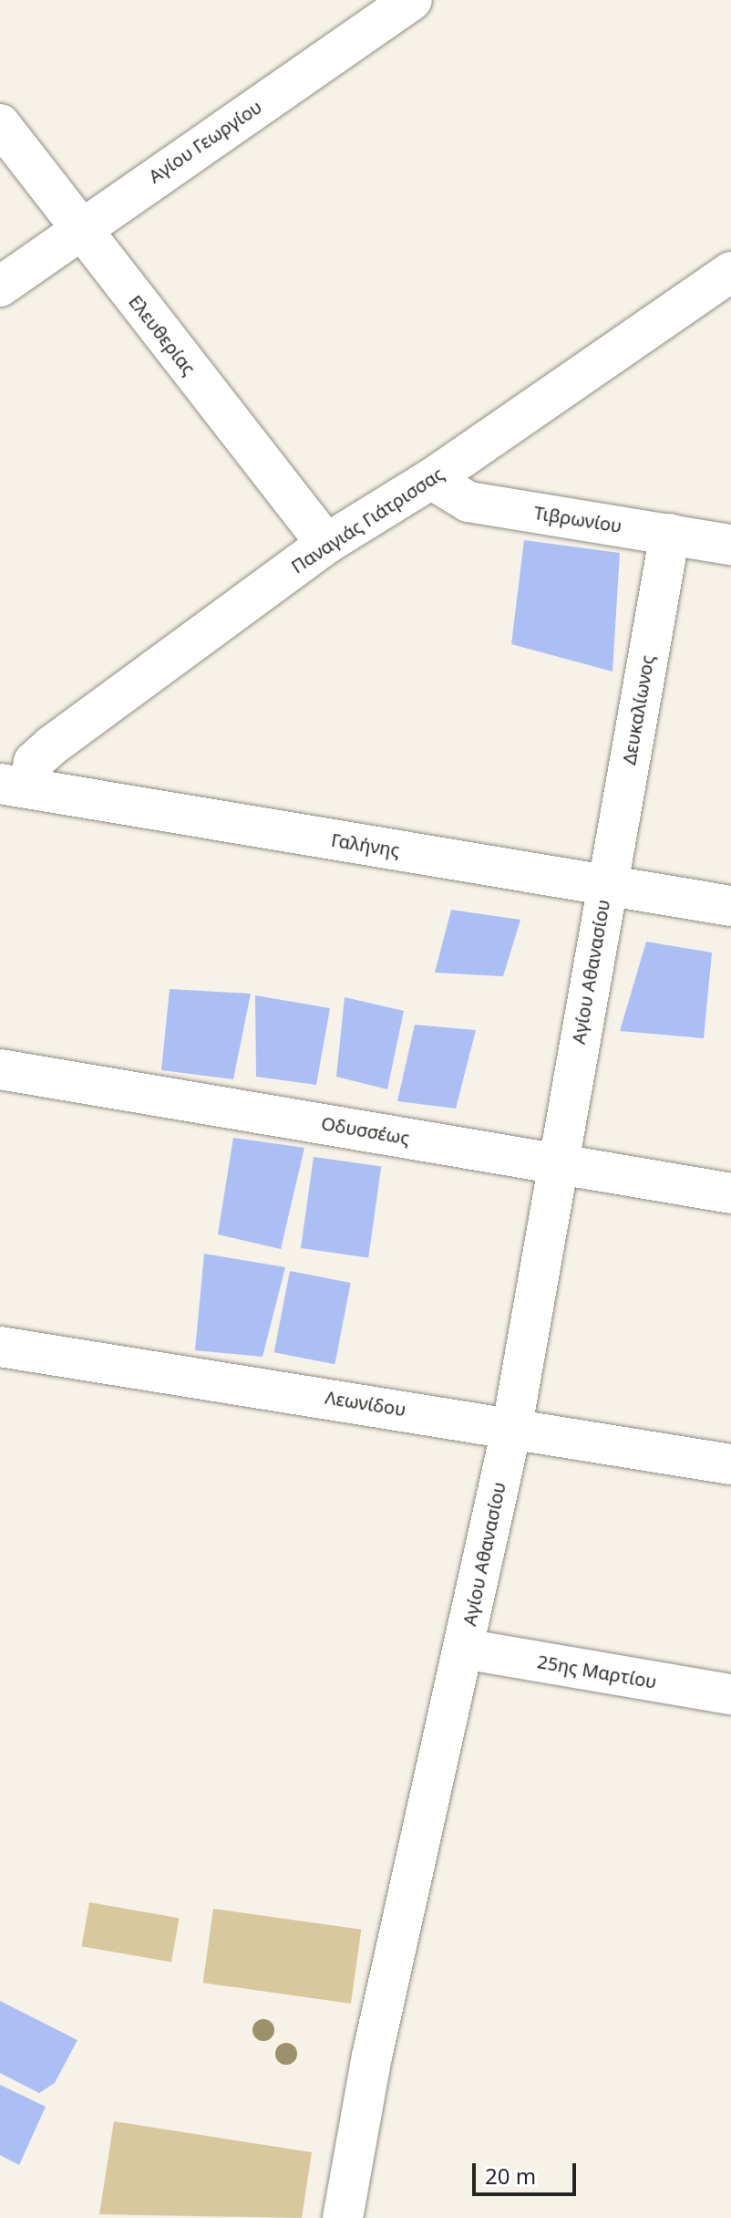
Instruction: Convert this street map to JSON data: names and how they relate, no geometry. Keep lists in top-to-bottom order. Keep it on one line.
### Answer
{"streets":{"street":["Αγίου Γεωργίου","Ελευθερίας","Τιβρωνίου","Παναγιάς Γιάτρισσας","Δευκαλίωνος","Γαλήνης","Αγίου Αθανασίου","Οδυσσέως","Λεωνίδου","25ης Μαρτίου"]},"crossings":[["Αγίου Γεωργίου","Ελευθερίας"],["Ελευθερίας","Παναγιάς Γιάτρισσας"],["Τιβρωνίου","Παναγιάς Γιάτρισσας"],["Τιβρωνίου","Δευκαλίωνος"],["Παναγιάς Γιάτρισσας","Γαλήνης"],["Δευκαλίωνος","Γαλήνης"],["Δευκαλίωνος","Αγίου Αθανασίου"],["Γαλήνης","Αγίου Αθανασίου"],["Αγίου Αθανασίου","Οδυσσέως"],["Αγίου Αθανασίου","Λεωνίδου"],["Αγίου Αθανασίου","25ης Μαρτίου"]],"scale_bar":"20 m"}
